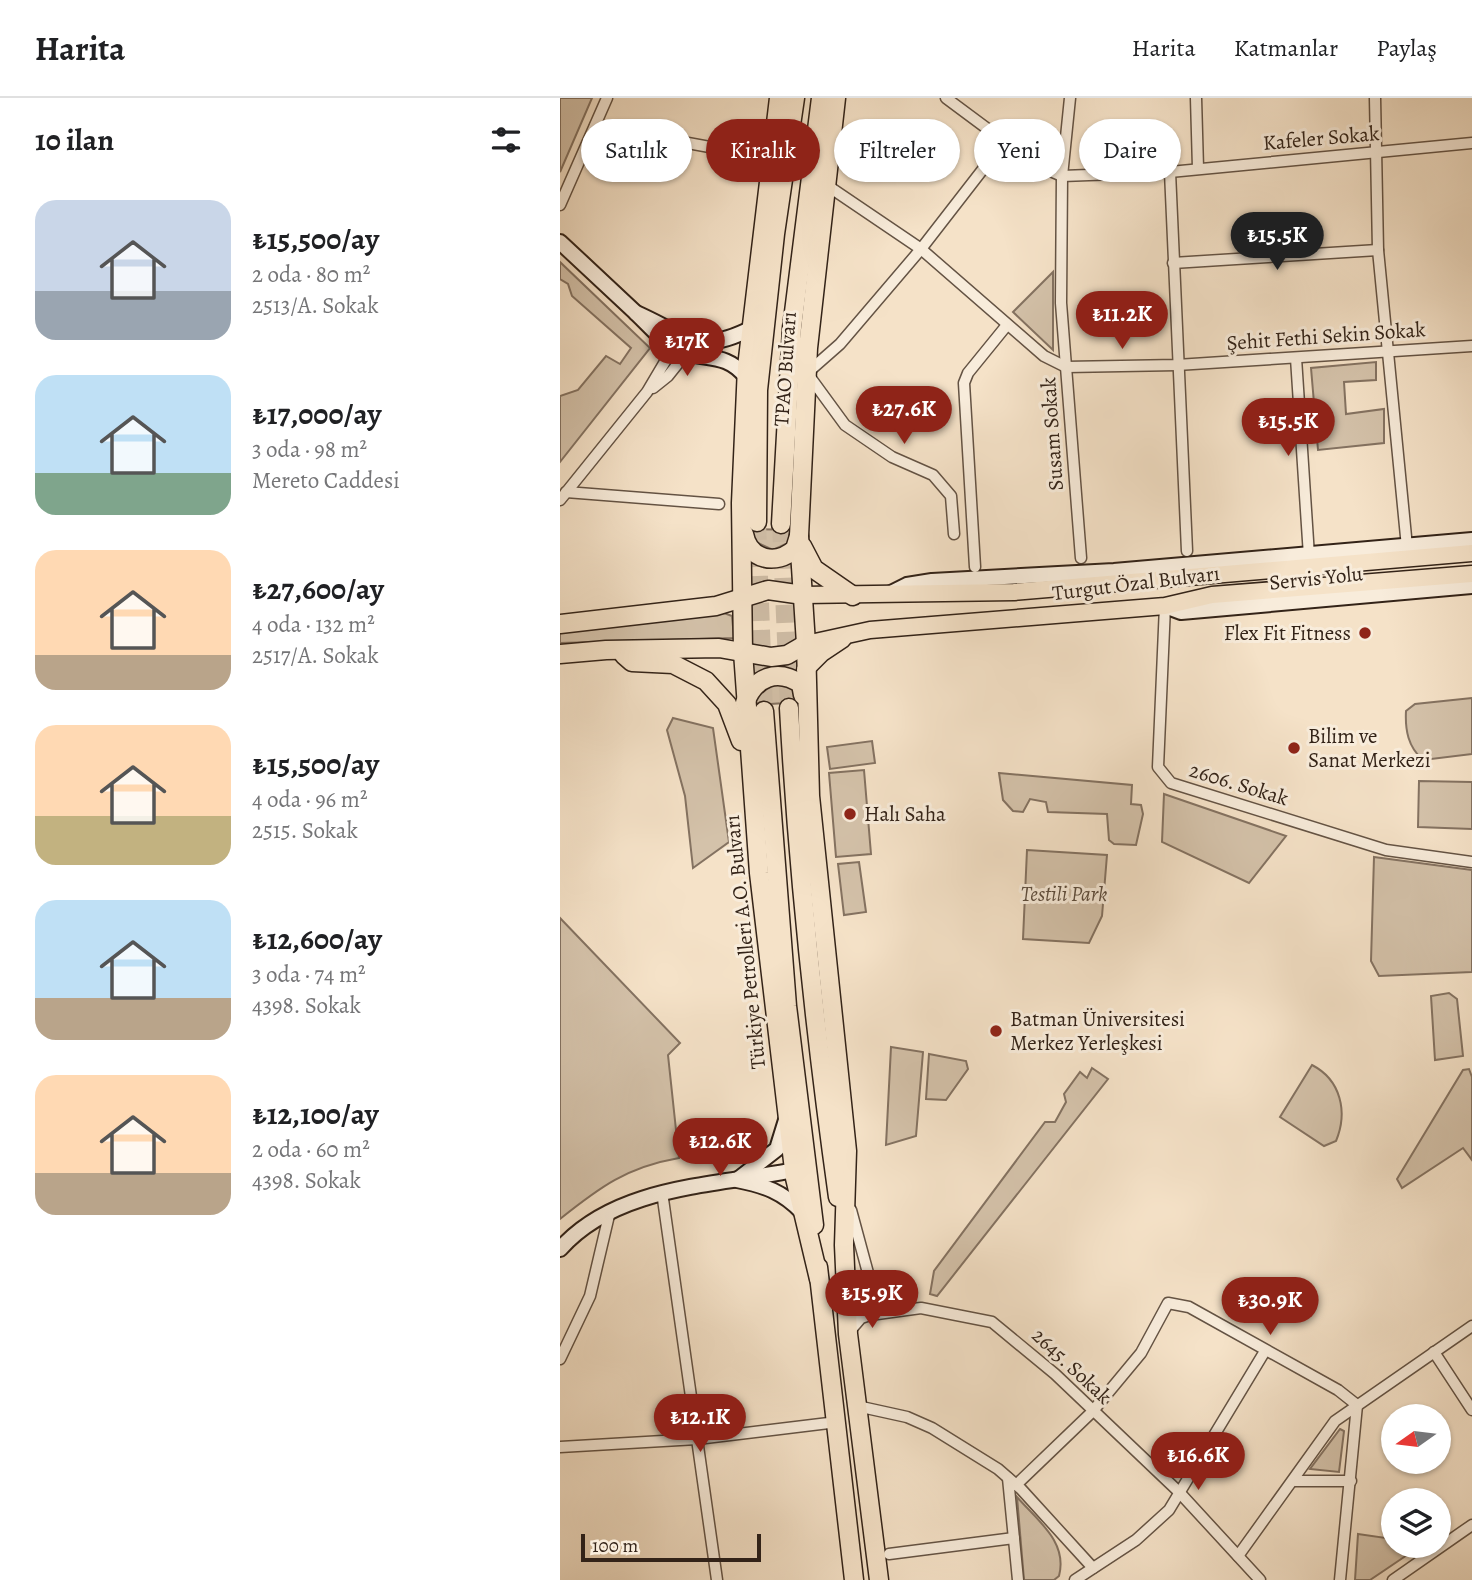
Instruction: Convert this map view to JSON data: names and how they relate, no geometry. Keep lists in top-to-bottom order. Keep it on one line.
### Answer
{"streets":{"highway":["TPAO Bulvarı","Türkiye Petrolleri A.O. Bulvarı"],"main road":["Turgut Özal Bulvarı"],"street":["Kafeler Sokak","Şehit Fethi Sekin Sokak","Susam Sokak","Servis Yolu","2606. Sokak","2645. Sokak"]},"crossings":[["Şehit Fethi Sekin Sokak","Susam Sokak"],["TPAO Bulvarı","Turgut Özal Bulvarı"],["TPAO Bulvarı","Türkiye Petrolleri A.O. Bulvarı"],["Servis Yolu","Turgut Özal Bulvarı"],["Servis Yolu","2606. Sokak"],["Turgut Özal Bulvarı","2606. Sokak"],["Turgut Özal Bulvarı","Türkiye Petrolleri A.O. Bulvarı"]],"parks":["Testili Park"],"places":["Flex Fit Fitness","Bilim ve Sanat Merkezi","Halı Saha","Batman Üniversitesi Merkez Yerleşkesi"],"scale_bar":"100 m","north":"left","page":{"header":"Harita","nav":["Harita","Katmanlar","Paylaş"],"heading":"10 ilan","chip":["Satılık","Kiralık","Filtreler","Yeni","Daire"],"list":[{"name":"₺15,500/ay","note":"2 oda · 80 m² · 2513/A. Sokak"},{"name":"₺17,000/ay","note":"3 oda · 98 m² · Mereto Caddesi"},{"name":"₺27,600/ay","note":"4 oda · 132 m² · 2517/A. Sokak"},{"name":"₺15,500/ay","note":"4 oda · 96 m² · 2515. Sokak"},{"name":"₺12,600/ay","note":"3 oda · 74 m² · 4398. Sokak"},{"name":"₺12,100/ay","note":"2 oda · 60 m² · 4398. Sokak"}],"price":["₺15.5K","₺11.2K","₺17K","₺27.6K","₺15.5K","₺12.6K","₺15.9K","₺30.9K","₺12.1K","₺16.6K"],"scale":"100 m"}}
